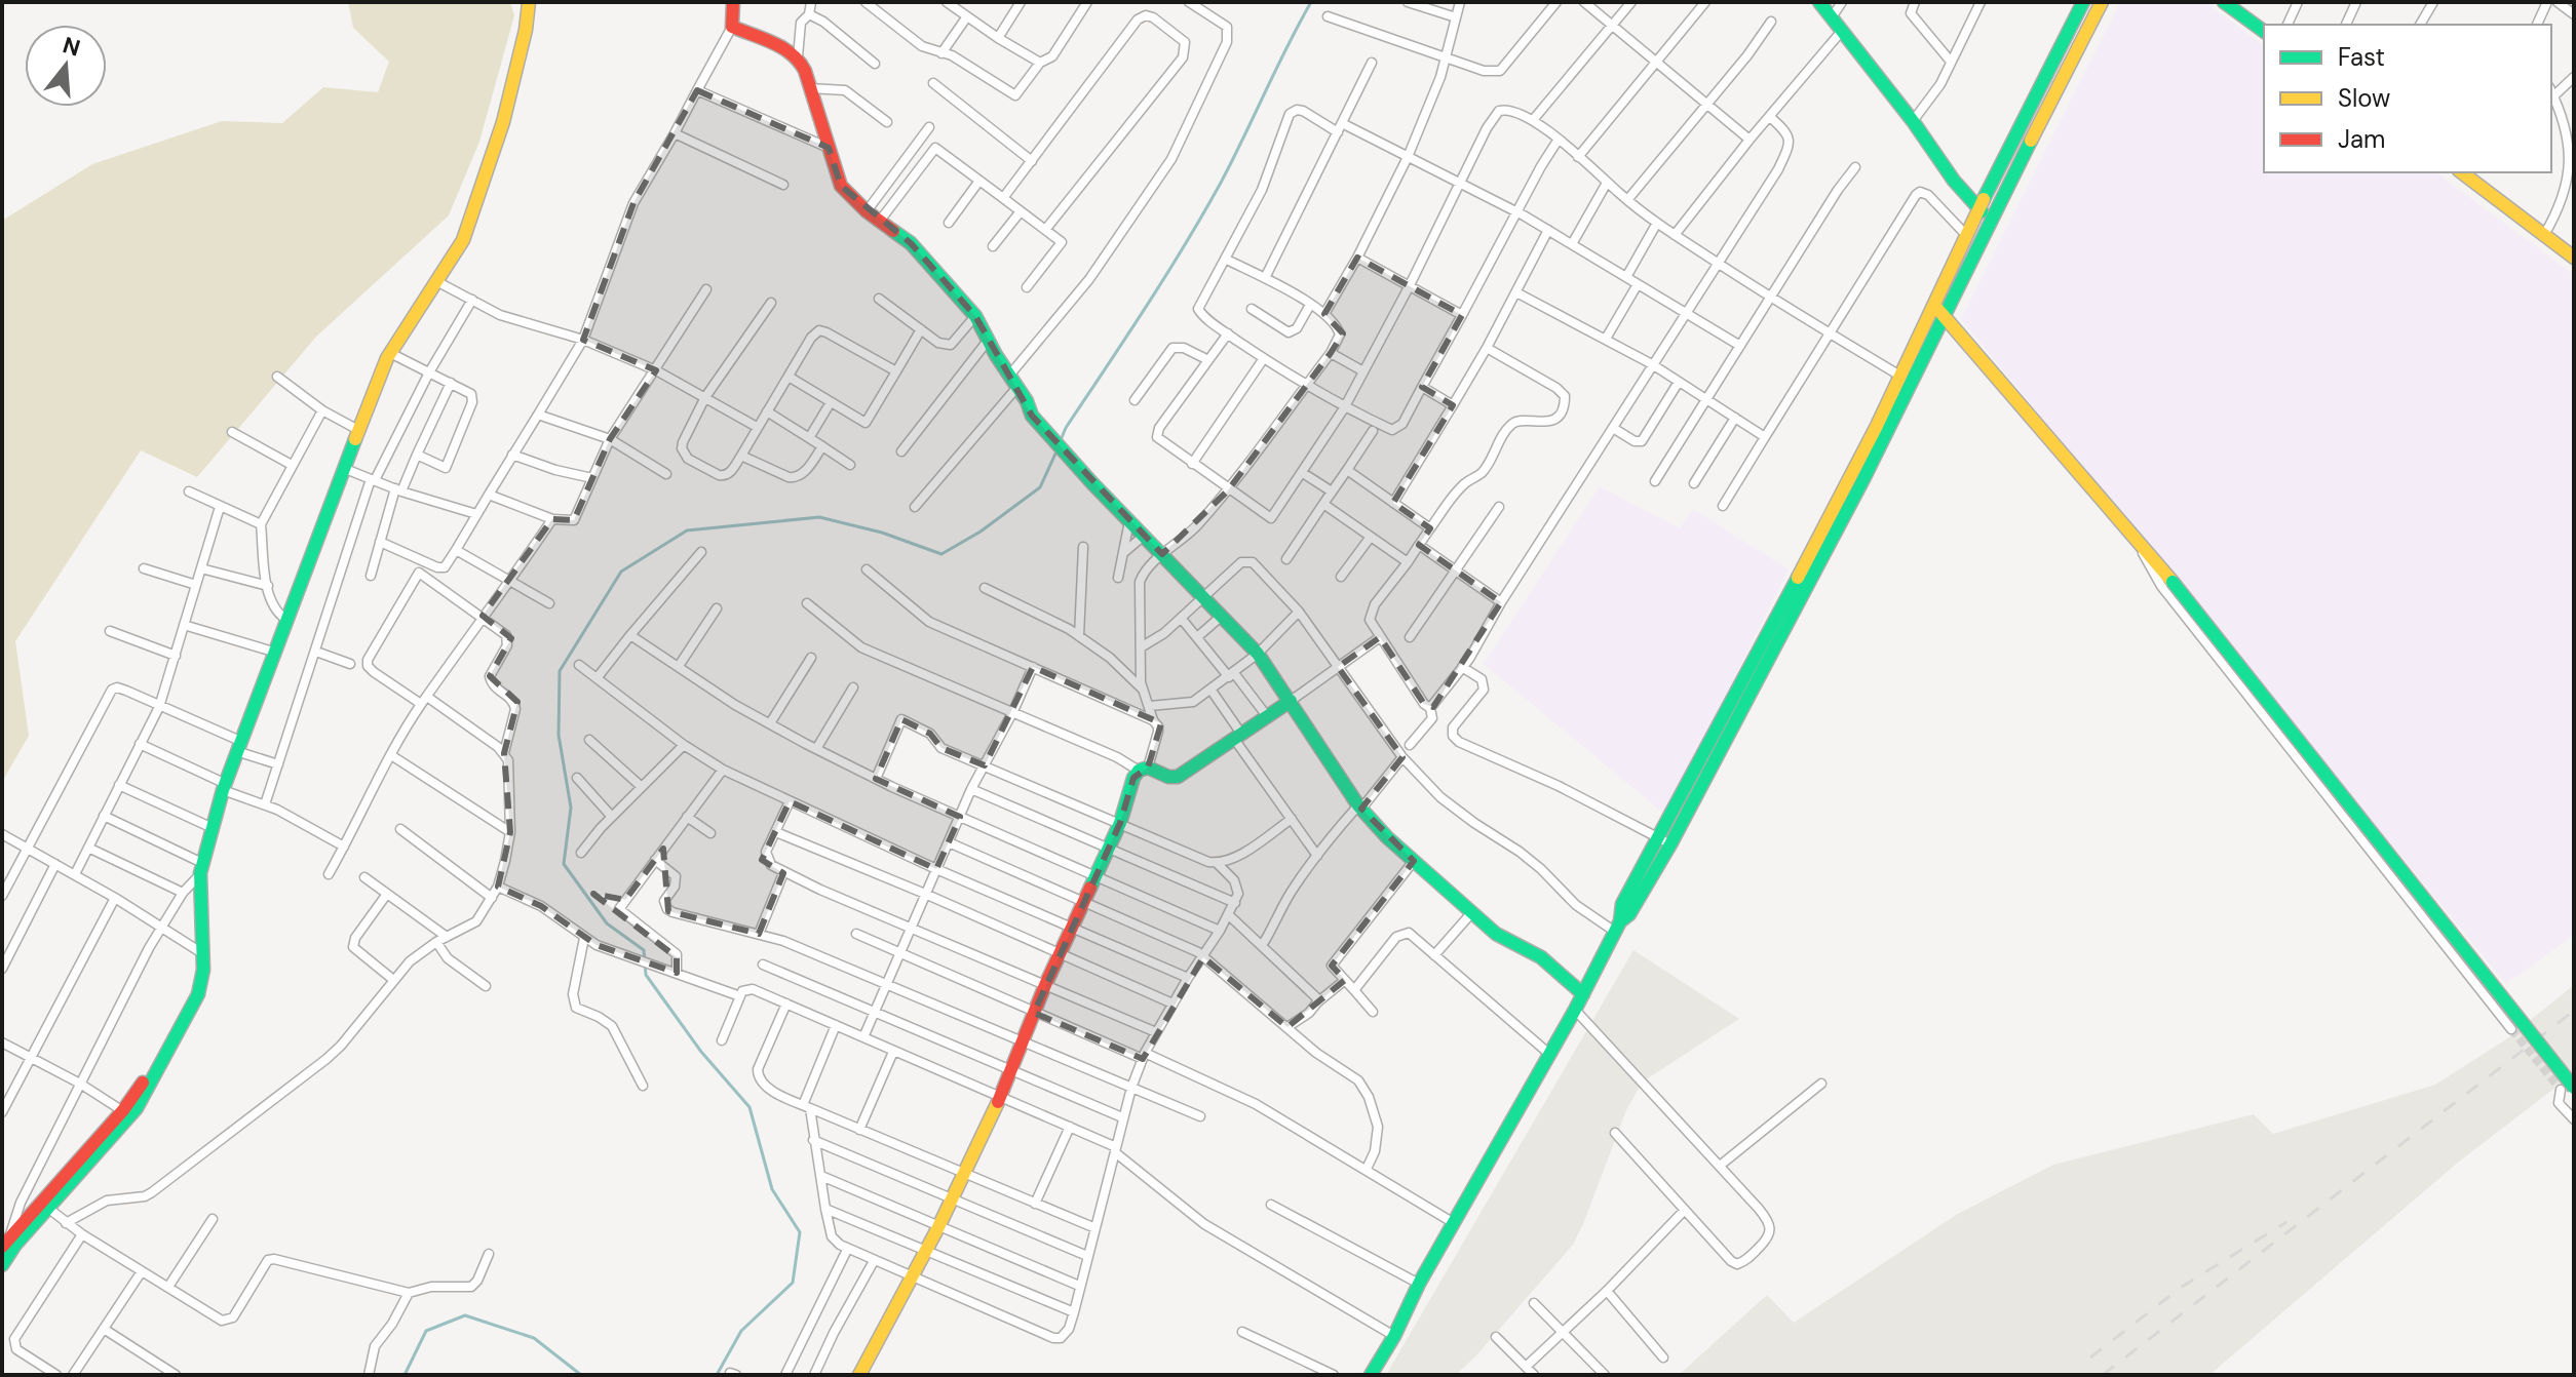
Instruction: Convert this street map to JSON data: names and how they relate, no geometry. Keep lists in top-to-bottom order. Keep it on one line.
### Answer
{"legend":["Fast","Slow","Jam"],"north":"top"}
